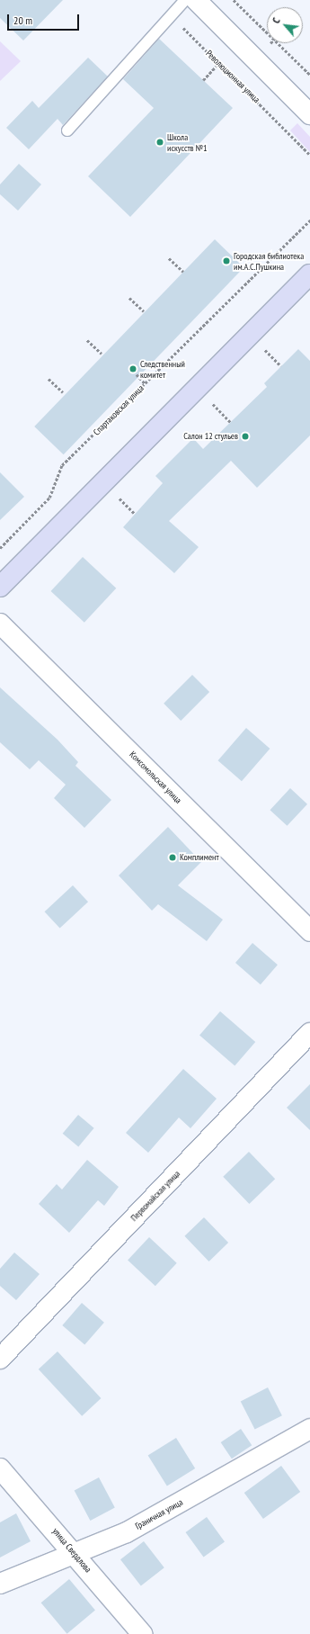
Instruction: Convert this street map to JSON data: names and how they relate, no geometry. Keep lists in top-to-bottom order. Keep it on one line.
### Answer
{"streets":{"street":["Комсомольская улица","Первомайская улица","Граничная улица","улица Свердлова"],"path":["Революционная улица","Спартаковская улица"]},"crossings":[["Граничная улица","улица Свердлова"]],"places":["Школа искусств №1","Городская библиотека им.А.С.Пушкина","Следственный комитет","Салон 12 стульев","Комплимент"],"scale_bar":"20 m","north":"top left"}
